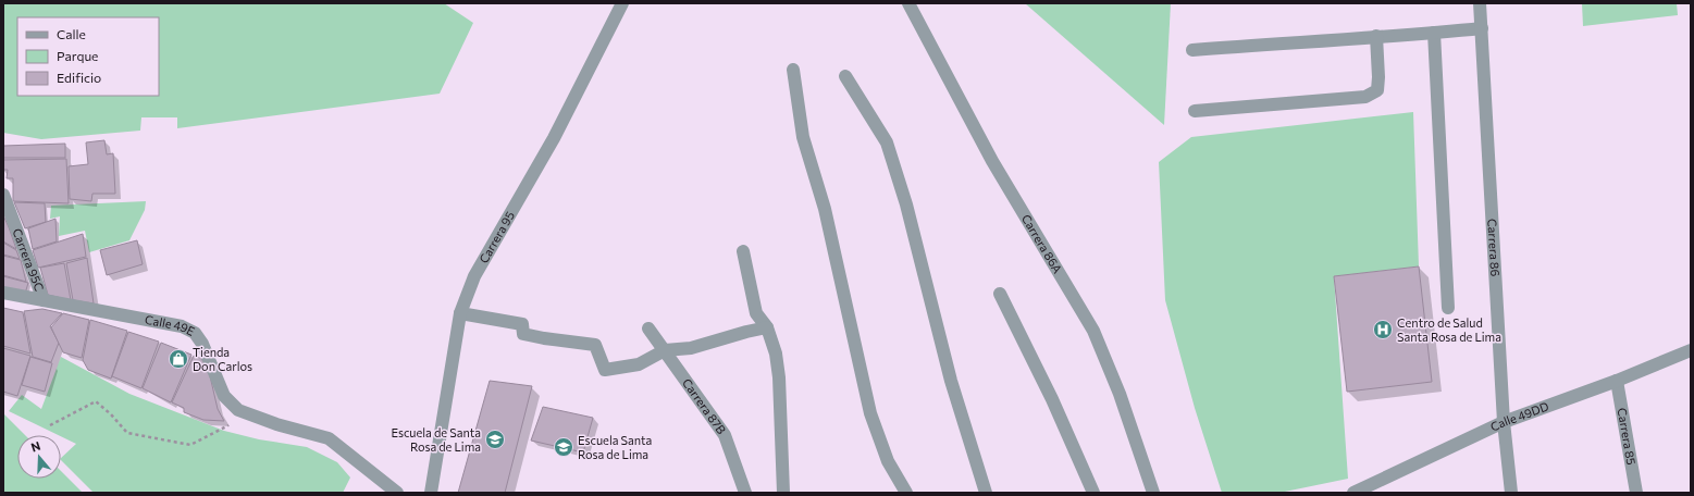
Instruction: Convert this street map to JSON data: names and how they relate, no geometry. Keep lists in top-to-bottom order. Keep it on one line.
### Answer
{"streets":{"street":["Carrera 95","Carrera 86A","Carrera 86","Carrera 95C","Calle 49E","Carrera 87B","Calle 49DD","Carrera 85"]},"crossings":[["Carrera 86","Calle 49DD"],["Carrera 95C","Calle 49E"],["Calle 49DD","Carrera 85"]],"places":{"hospital":["Centro de Salud Santa Rosa de Lima"],"shop":["Tienda Don Carlos"],"school or university":["Escuela de Santa Rosa de Lima","Escuela Santa Rosa de Lima"]},"legend":["Calle","Parque","Edificio"],"north":"top"}
